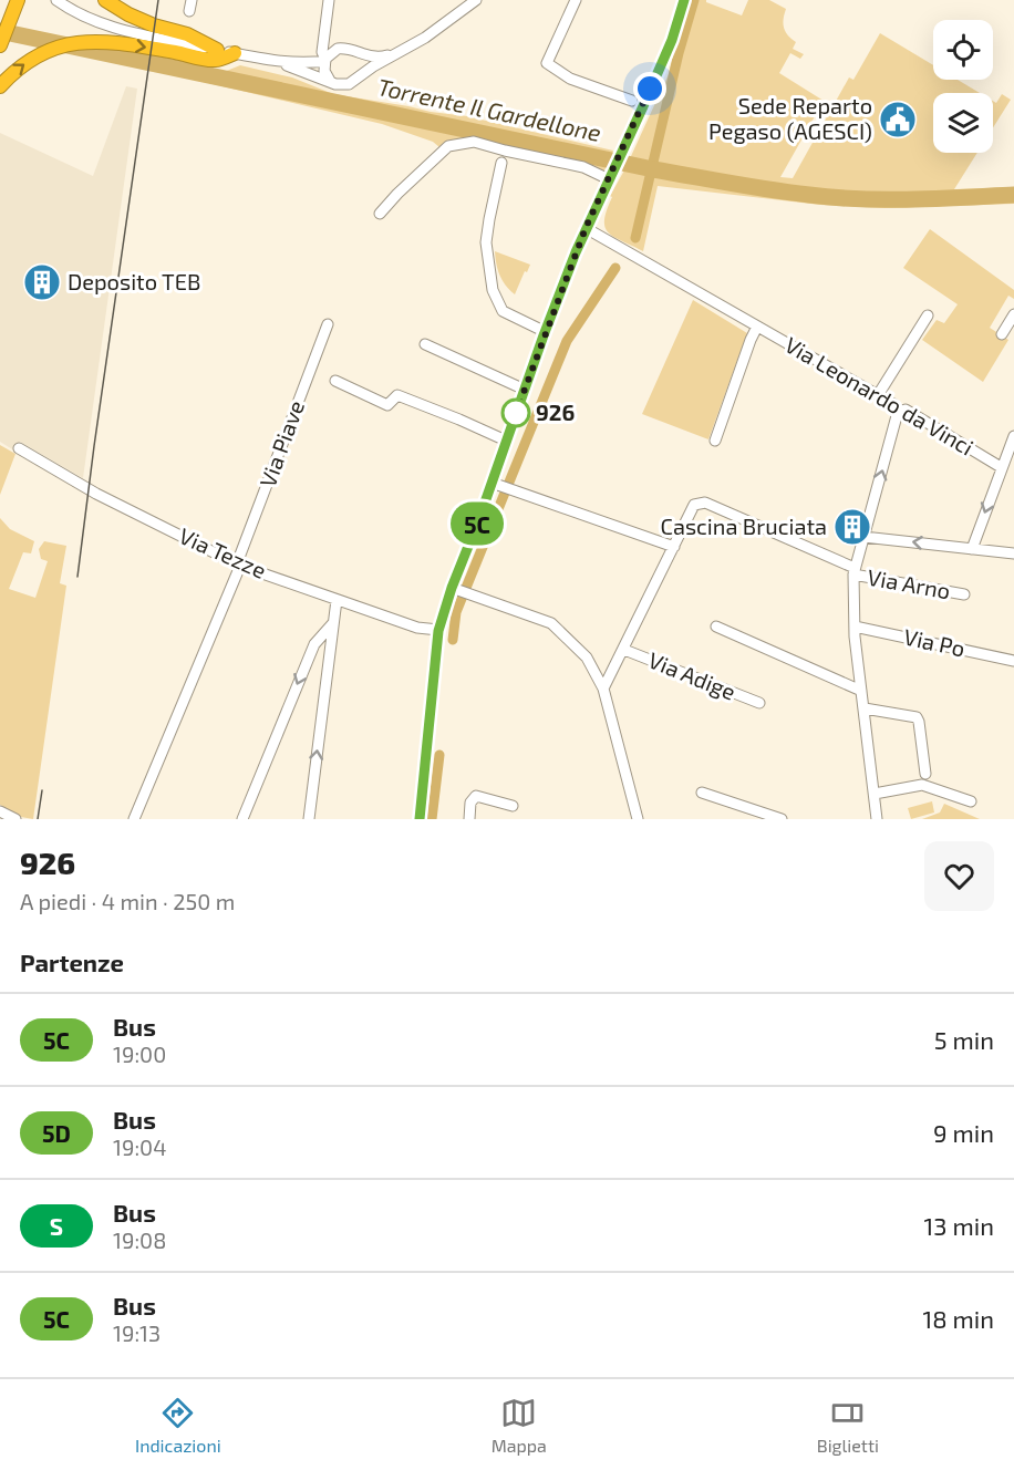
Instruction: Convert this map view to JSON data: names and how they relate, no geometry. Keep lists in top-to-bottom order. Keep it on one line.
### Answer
{"streets":{"street":["Via Leonardo da Vinci","Via Piave","Via Tezze","Via Arno","Via Po","Via Adige"]},"crossings":[["Via Piave","Via Tezze"]],"water":["Torrente Il Gardellone"],"places":{"public building":["Sede Reparto Pegaso (AGESCI)"],"building":["Deposito TEB","Cascina Bruciata"],"other":["926"]},"lines":["bus line 5C"],"page":{"on_map":"5C","heading":[["926","A piedi · 4 min · 250 m"],"Partenze"],"list":[{"mark":"5C","name":"Bus","note":"19:00","value":"5 min"},{"mark":"5D","name":"Bus","note":"19:04","value":"9 min"},{"mark":"S","name":"Bus","note":"19:08","value":"13 min"},{"mark":"5C","name":"Bus","note":"19:13","value":"18 min"}],"tabs":["Indicazioni","Mappa","Biglietti"]}}
